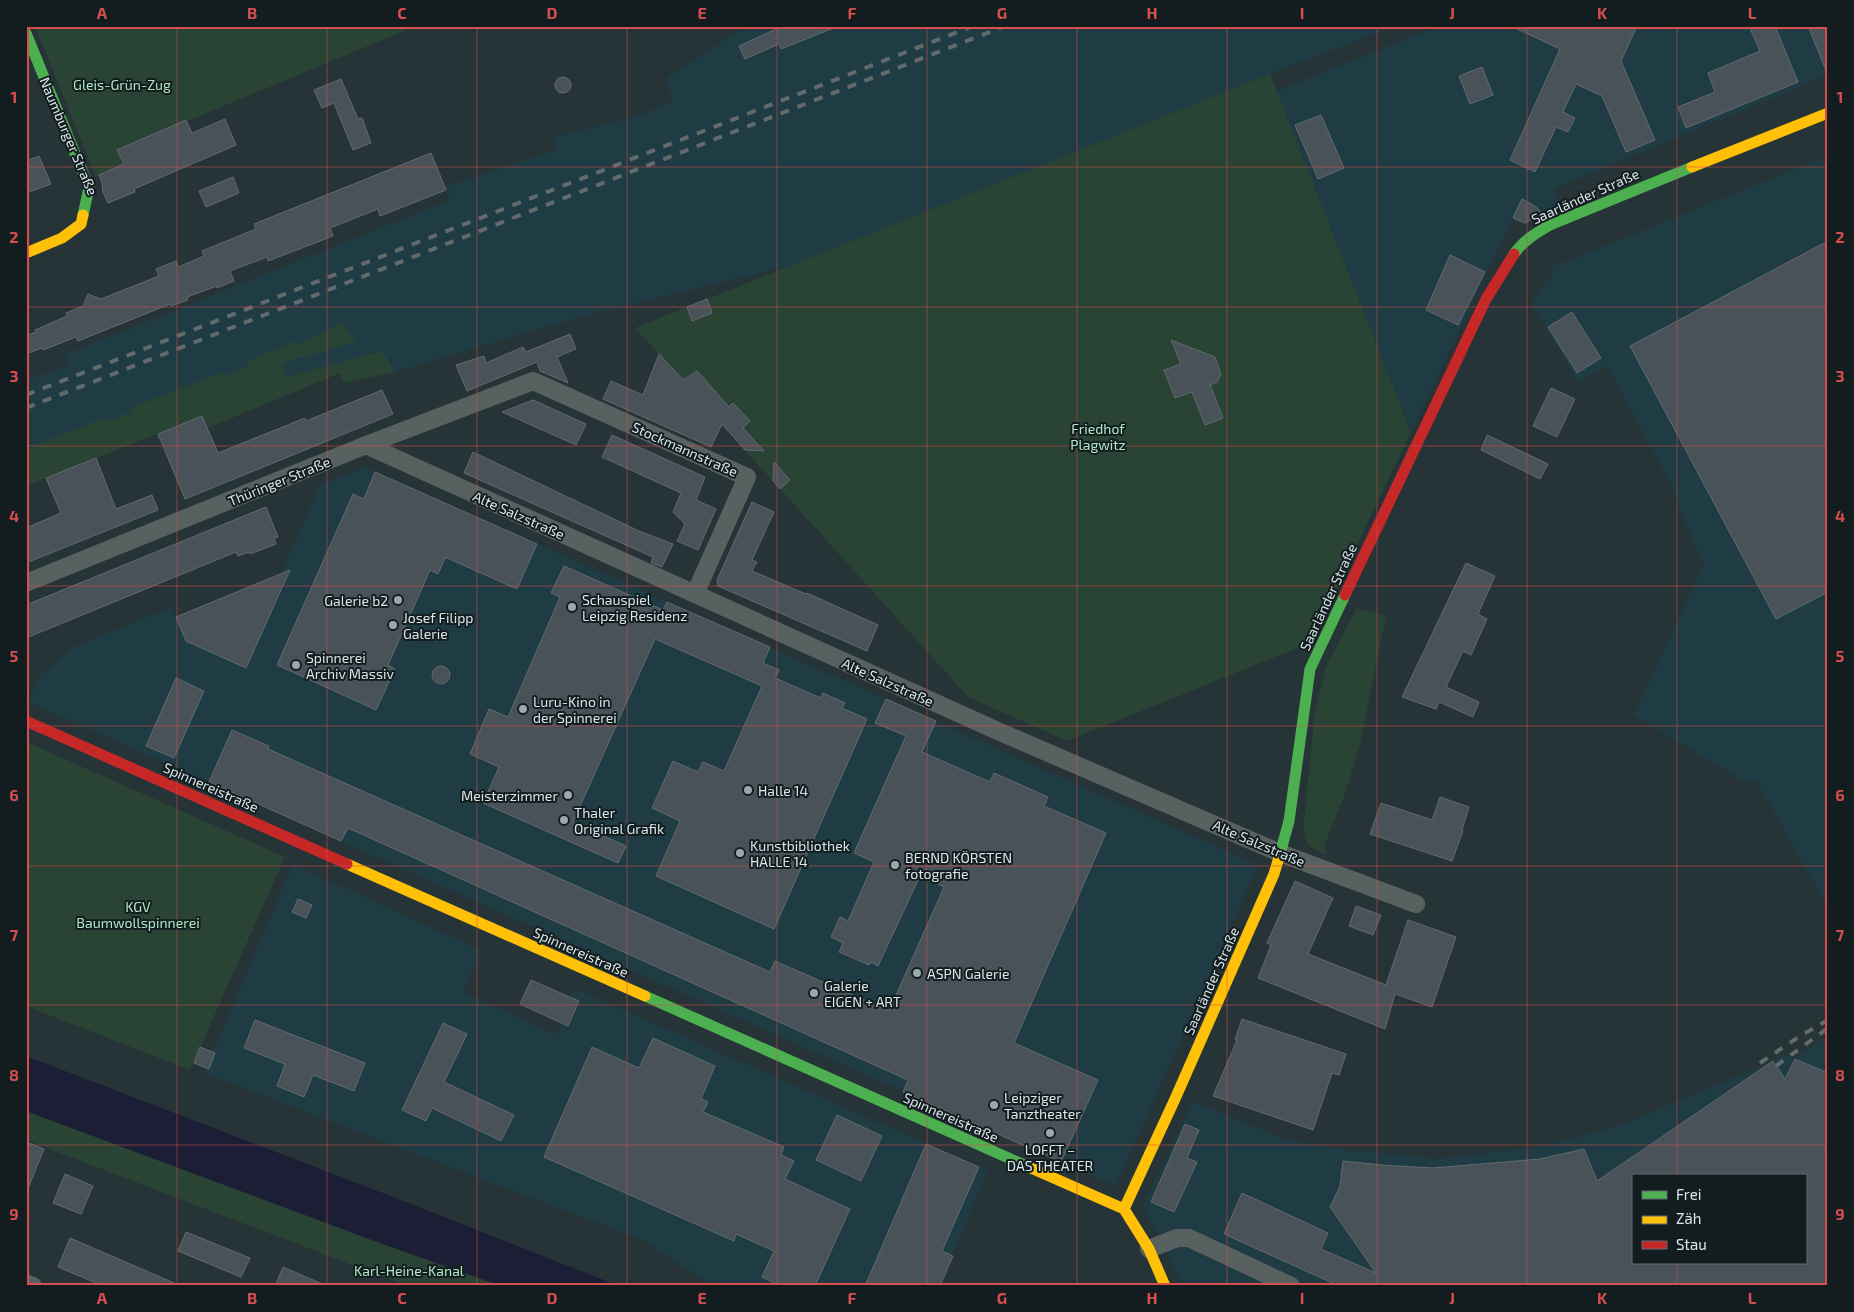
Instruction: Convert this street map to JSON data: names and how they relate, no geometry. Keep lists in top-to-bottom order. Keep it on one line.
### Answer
{"streets":{"street":["Naumburger Straße","Saarländer Straße","Stockmannstraße","Thüringer Straße","Alte Salzstraße","Spinnereistraße"]},"crossings":[["Saarländer Straße","Alte Salzstraße"],["Saarländer Straße","Spinnereistraße"],["Stockmannstraße","Thüringer Straße"],["Stockmannstraße","Alte Salzstraße"],["Thüringer Straße","Alte Salzstraße"]],"parks":["Gleis-Grün-Zug","Friedhof Plagwitz","KGV Baumwollspinnerei","Karl-Heine-Kanal"],"places":["Galerie b2","Schauspiel Leipzig Residenz","Josef Filipp Galerie","Spinnerei Archiv Massiv","Luru-Kino in der Spinnerei","Halle 14","Meisterzimmer","Thaler Original Grafik","Kunstbibliothek HALLE 14","BERND KÖRSTEN fotografie","ASPN Galerie","Galerie EIGEN + ART","Leipziger Tanztheater","LOFFT – DAS THEATER"],"legend":["Frei","Zäh","Stau"],"grid":{"columns":["A","B","C","D","E","F","G","H","I","J","K","L"],"rows":["1","2","3","4","5","6","7","8","9"]}}
